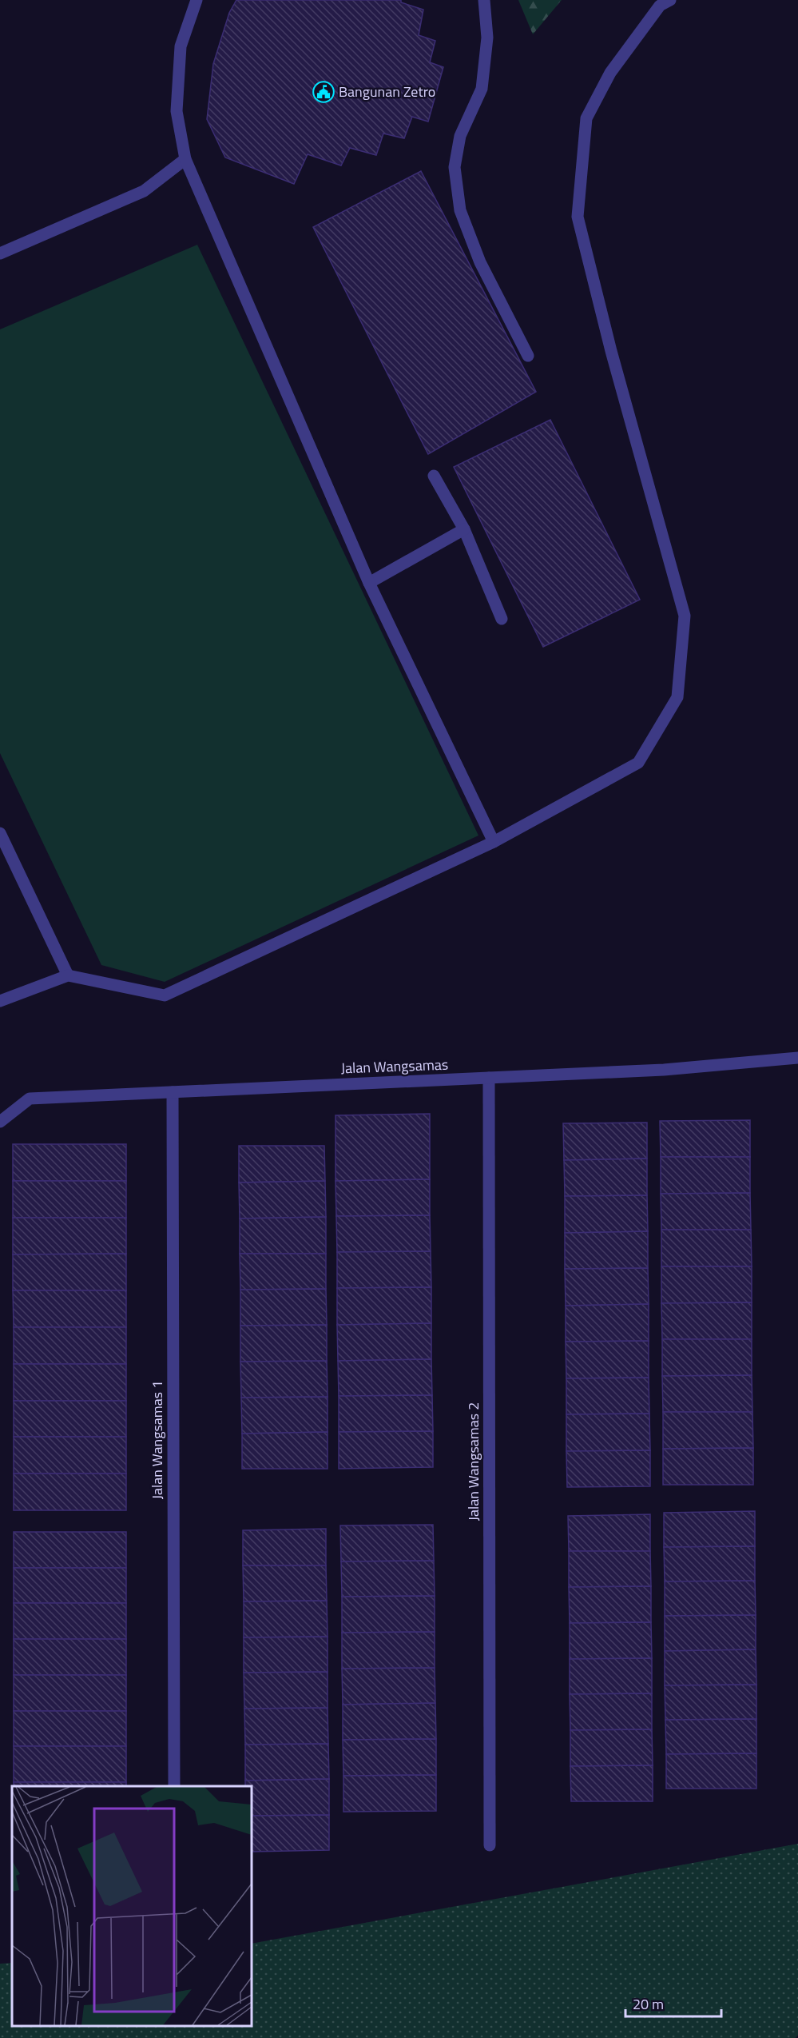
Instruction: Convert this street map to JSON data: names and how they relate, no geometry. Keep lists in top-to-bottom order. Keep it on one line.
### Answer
{"streets":{"street":["Jalan Wangsamas","Jalan Wangsamas 1","Jalan Wangsamas 2"]},"crossings":[["Jalan Wangsamas","Jalan Wangsamas 1"],["Jalan Wangsamas","Jalan Wangsamas 2"]],"places":{"public building":["Bangunan Zetro"]},"scale_bar":"20 m"}
